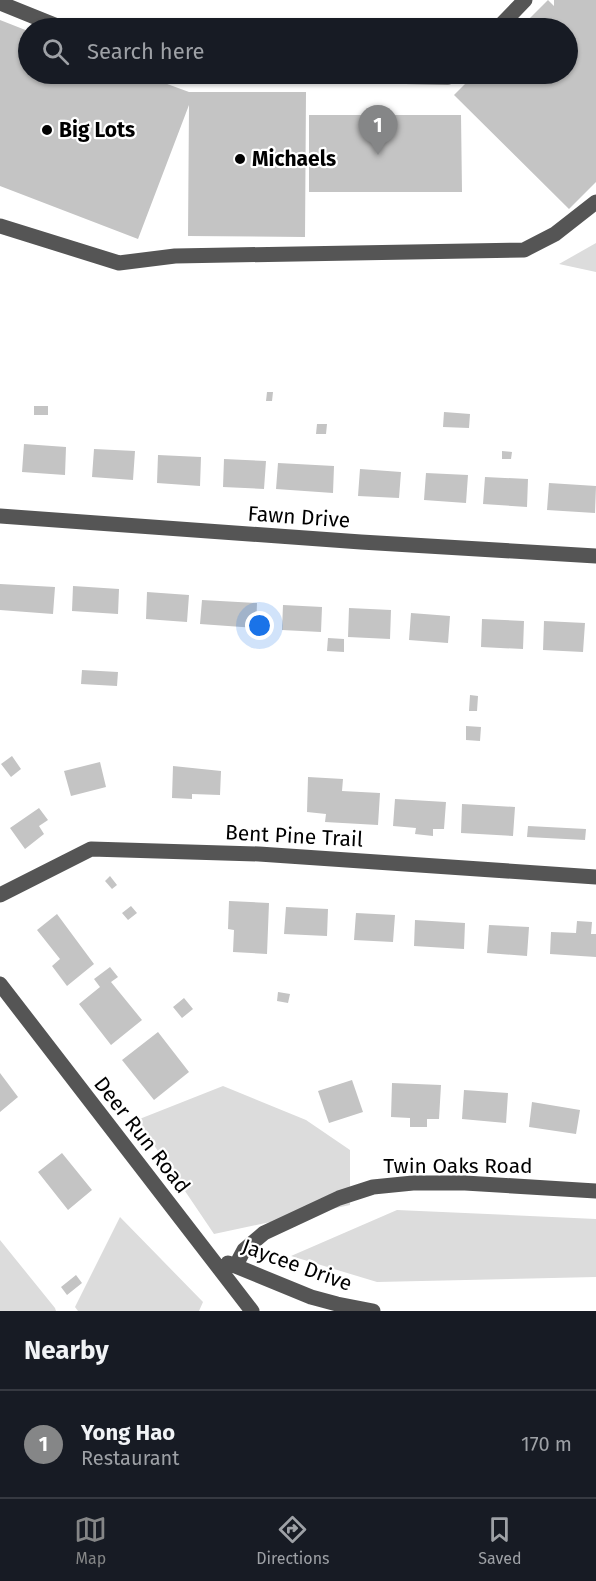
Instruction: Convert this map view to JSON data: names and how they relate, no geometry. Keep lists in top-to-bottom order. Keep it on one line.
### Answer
{"streets":{"street":["Fawn Drive","Bent Pine Trail","Deer Run Road","Twin Oaks Road","Jaycee Drive"]},"crossings":[["Deer Run Road","Jaycee Drive"],["Twin Oaks Road","Jaycee Drive"]],"places":["Big Lots","Michaels"],"page":{"search":"Search here","pins":"1","heading":"Nearby","list":[{"mark":"1","name":"Yong Hao","note":"Restaurant","value":"170 m"}],"nav":["Map","Directions","Saved"]}}
